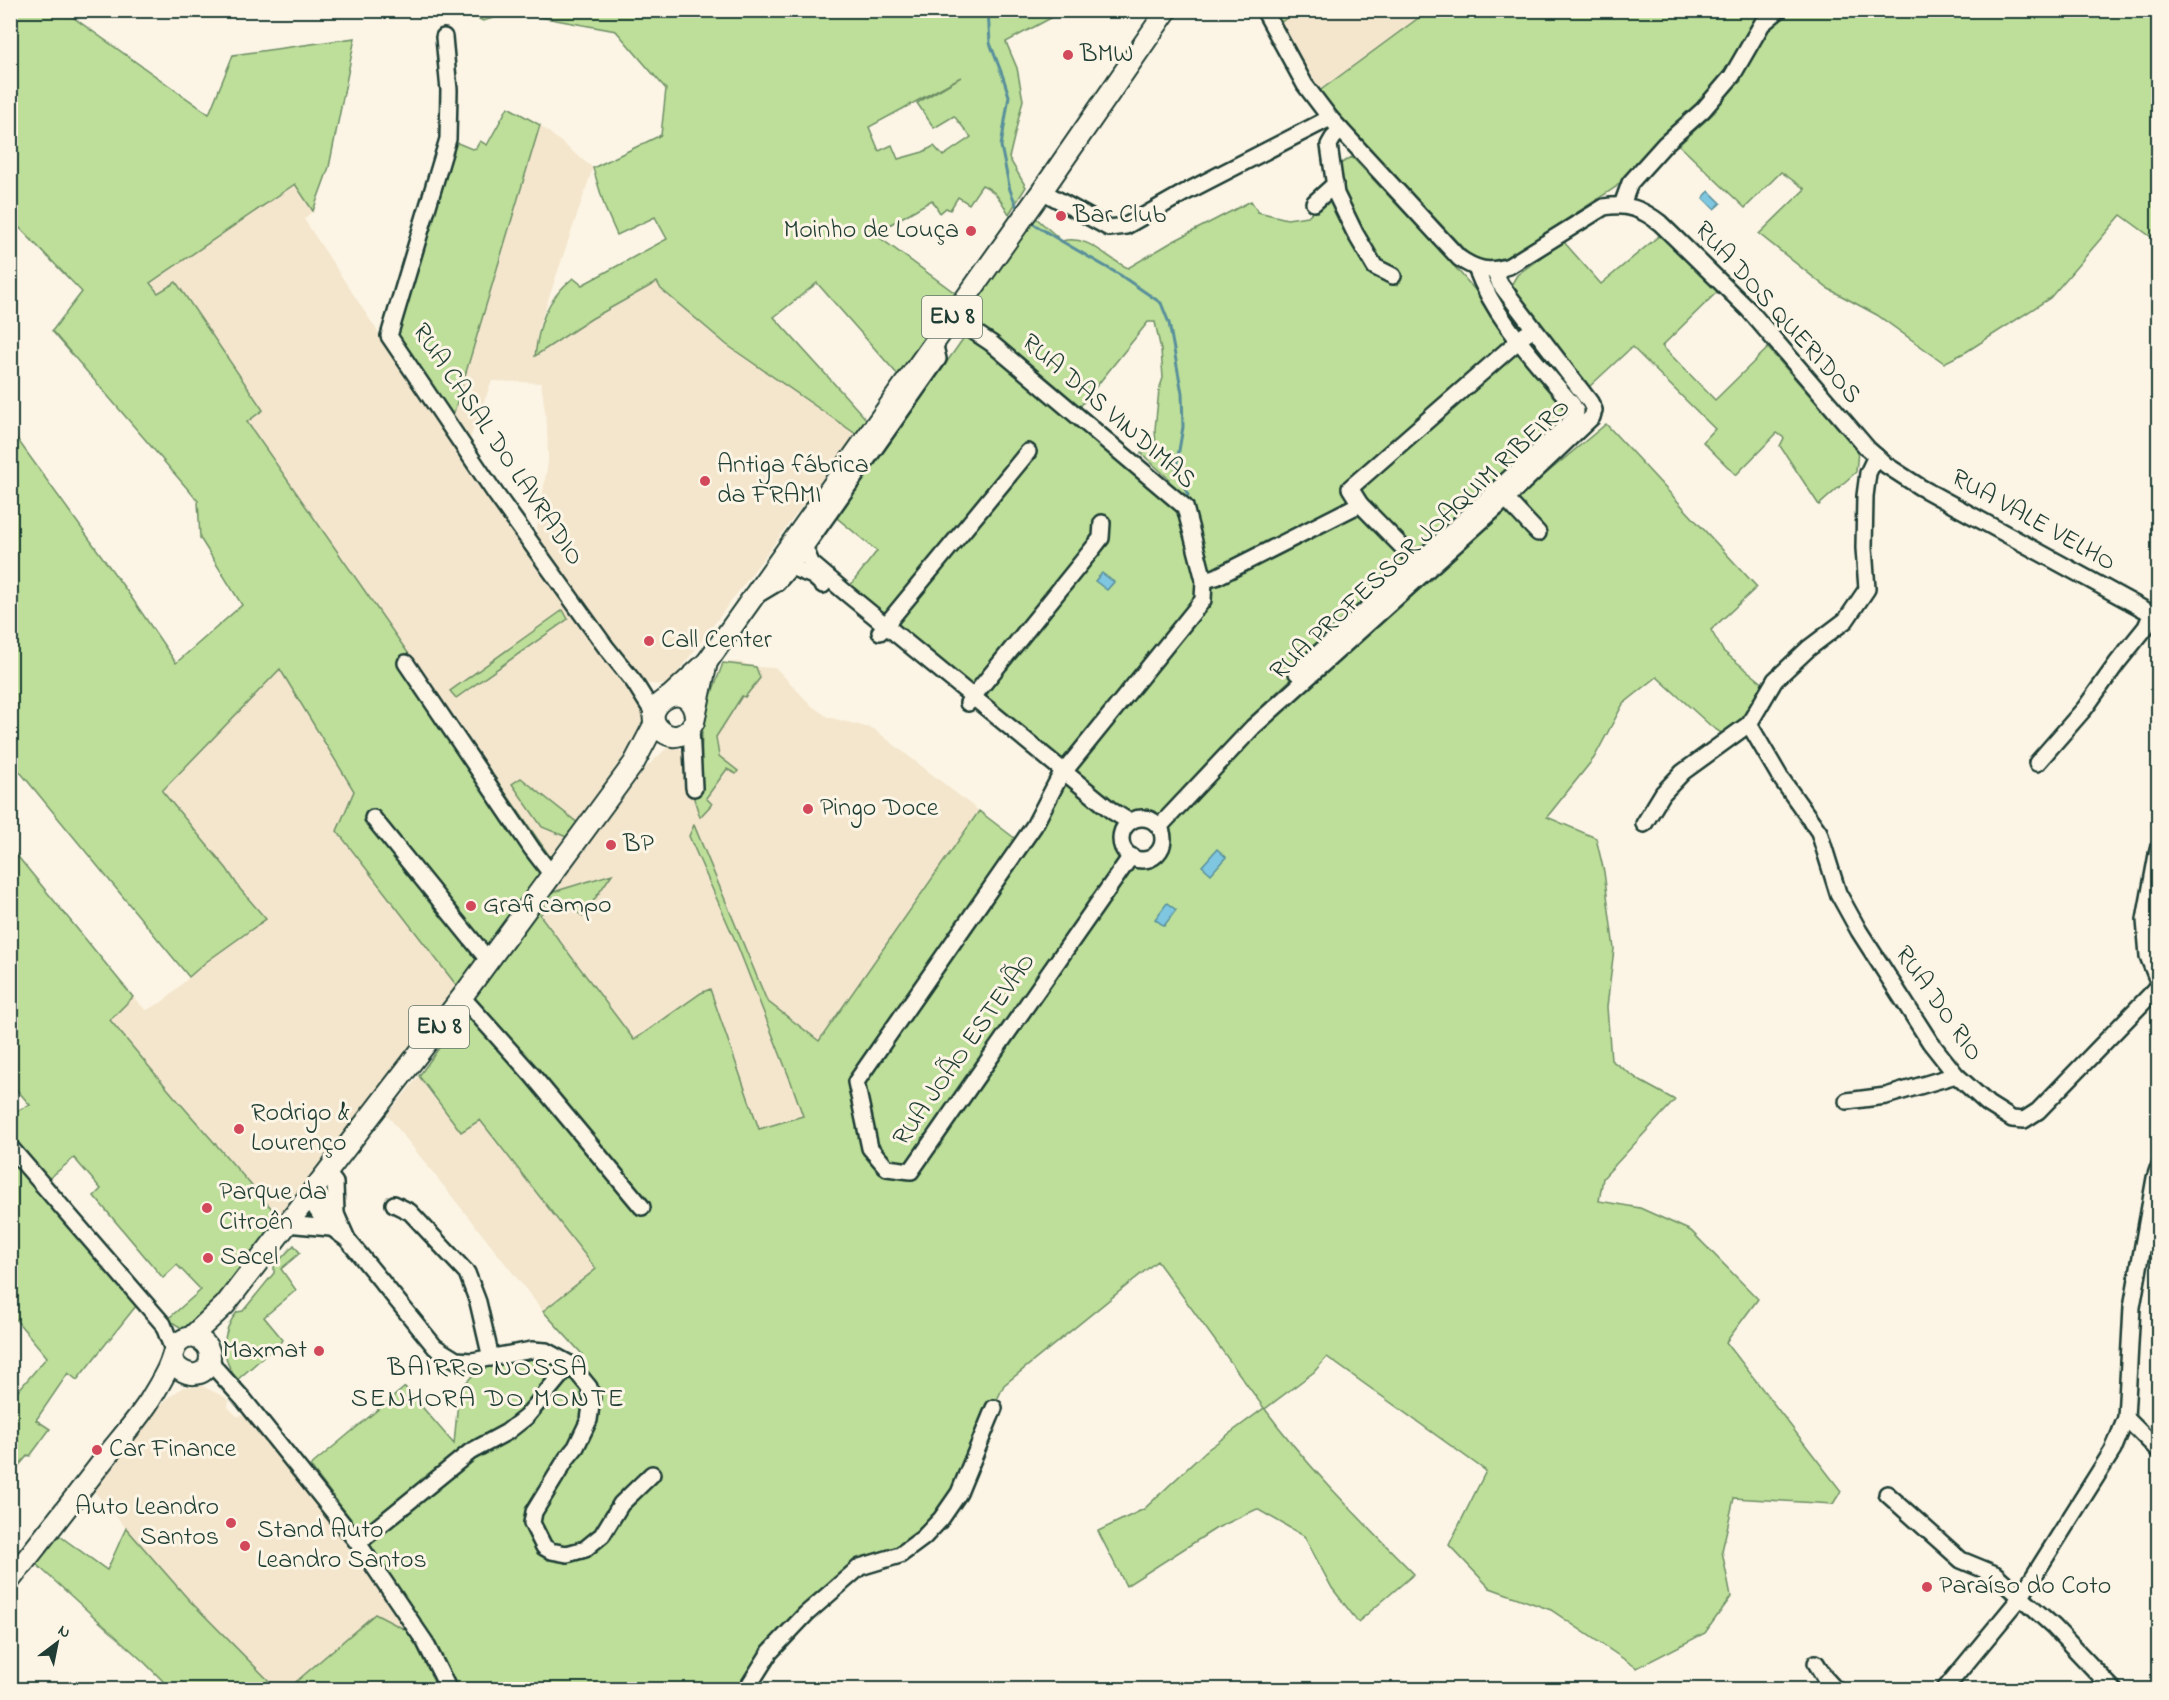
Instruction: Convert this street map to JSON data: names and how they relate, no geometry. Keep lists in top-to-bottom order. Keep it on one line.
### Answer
{"streets":{"main road":["EN 8"],"street":["RUA DOS QUERIDOS","RUA DAS VINDIMAS","RUA CASAL DO LAVRADIO","RUA VALE VELHO","RUA PROFESSOR JOAQUIM RIBEIRO","RUA DO RIO","RUA JOÃO ESTEVÃO"]},"crossings":[["RUA DOS QUERIDOS","RUA VALE VELHO"],["EN 8","RUA DAS VINDIMAS"],["EN 8","RUA CASAL DO LAVRADIO"],["RUA PROFESSOR JOAQUIM RIBEIRO","RUA JOÃO ESTEVÃO"]],"districts":["BAIRRO NOSSA SENHORA DO MONTE"],"places":["BMW","Bar Club","Moinho de Louça","Antiga fábrica da FRAMI","Call Center","Pingo Doce","BP","Graficampo","Rodrigo & Lourenço","Parque da Citroên","Sacel","Maxmat","Car Finance","Auto Leandro Santos","Stand Auto Leandro Santos","Paraíso do Coto"],"north":"top right"}
